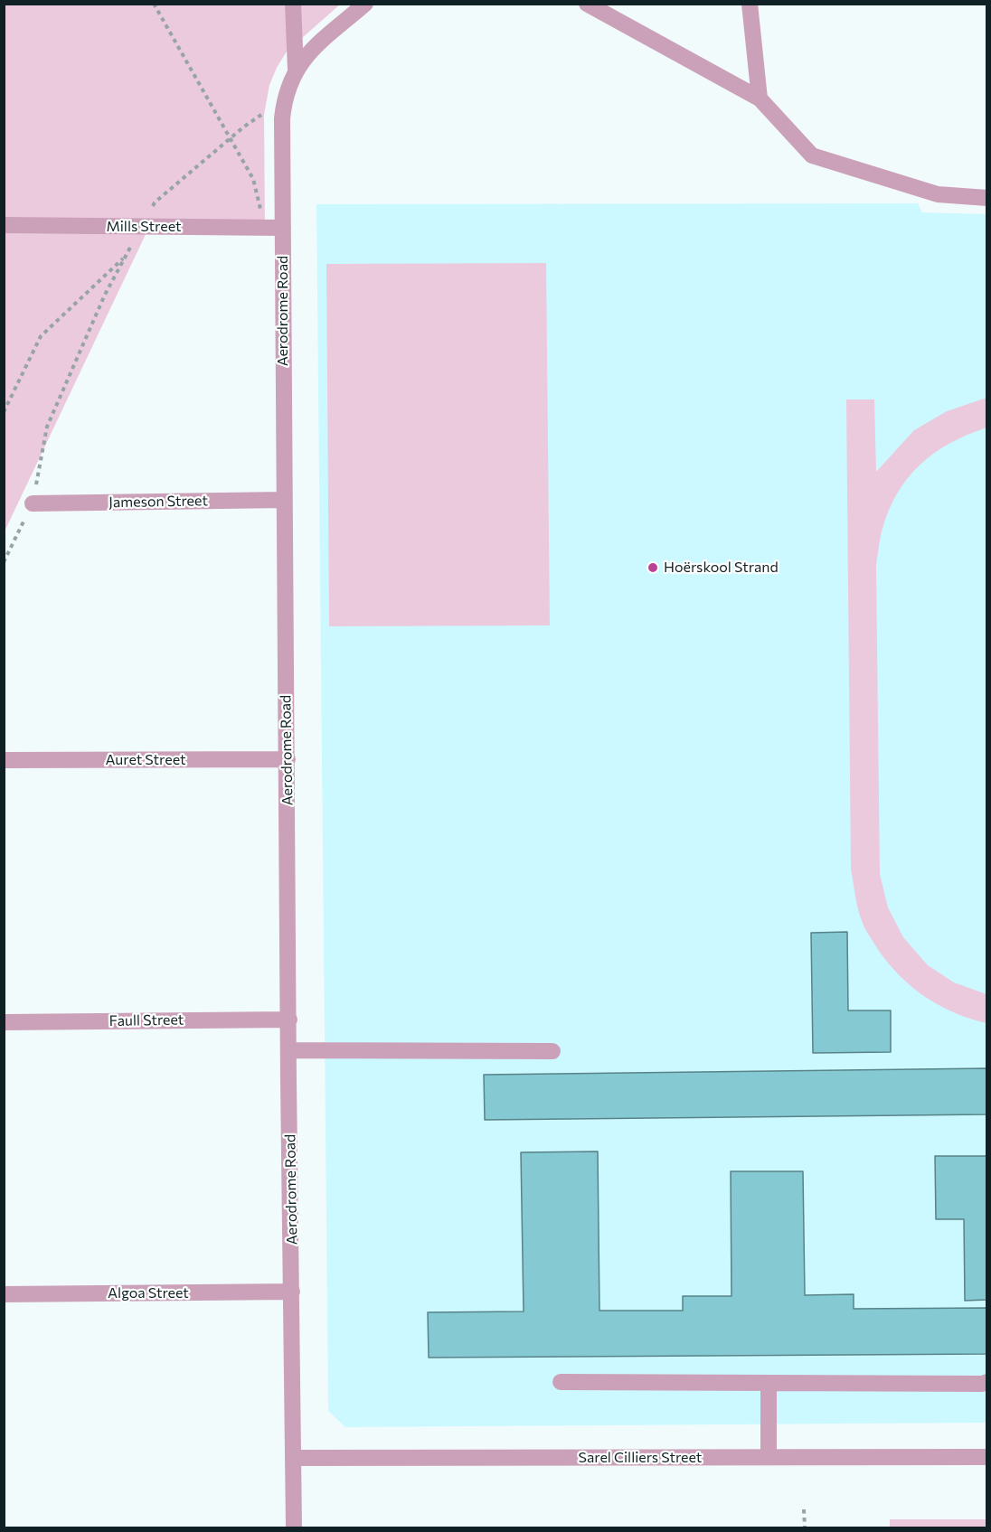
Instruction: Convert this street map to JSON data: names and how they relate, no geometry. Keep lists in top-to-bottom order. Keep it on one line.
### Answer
{"streets":{"street":["Mills Street","Aerodrome Road","Jameson Street","Auret Street","Faull Street","Algoa Street","Sarel Cilliers Street"]},"crossings":[["Mills Street","Aerodrome Road"],["Aerodrome Road","Jameson Street"],["Aerodrome Road","Auret Street"],["Aerodrome Road","Faull Street"],["Aerodrome Road","Algoa Street"],["Aerodrome Road","Sarel Cilliers Street"]],"places":["Hoërskool Strand"]}
